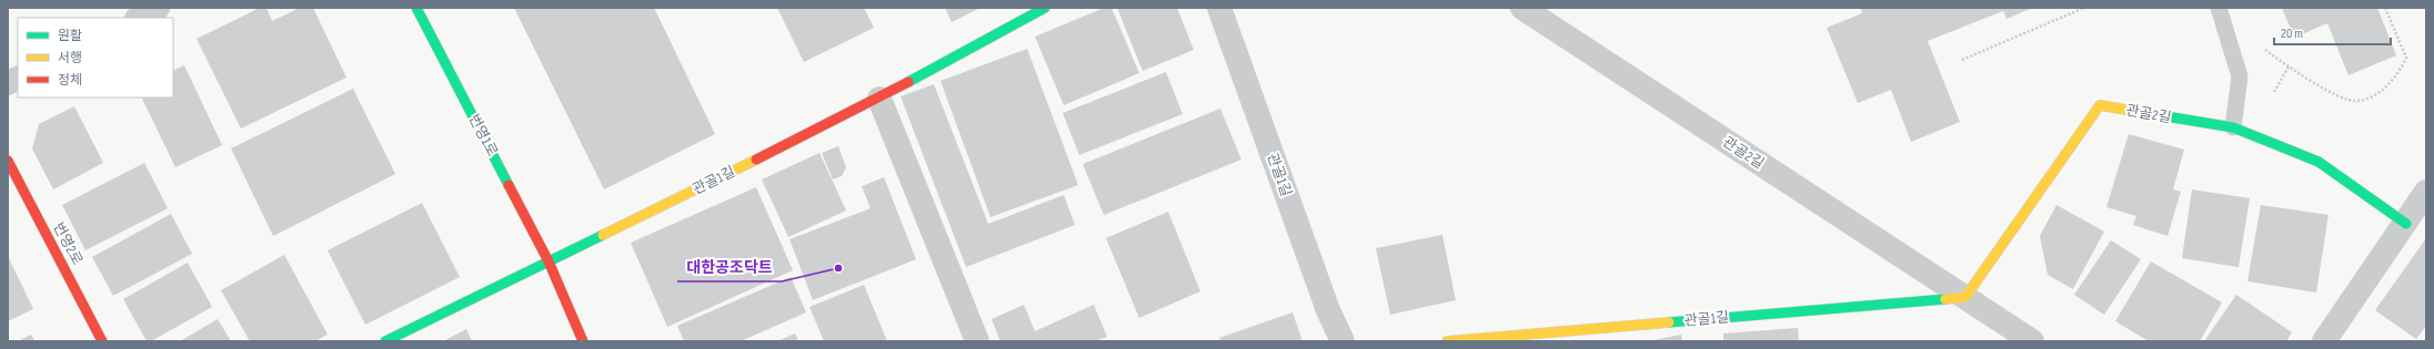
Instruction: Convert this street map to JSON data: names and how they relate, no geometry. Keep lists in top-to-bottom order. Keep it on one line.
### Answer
{"streets":{"street":["관골2길","번영1로","관골1길","번영2로"]},"crossings":[["관골2길","관골1길"],["번영1로","관골1길"]],"places":["대한공조닥트"],"legend":["원활","서행","정체"],"scale_bar":"20 m"}
